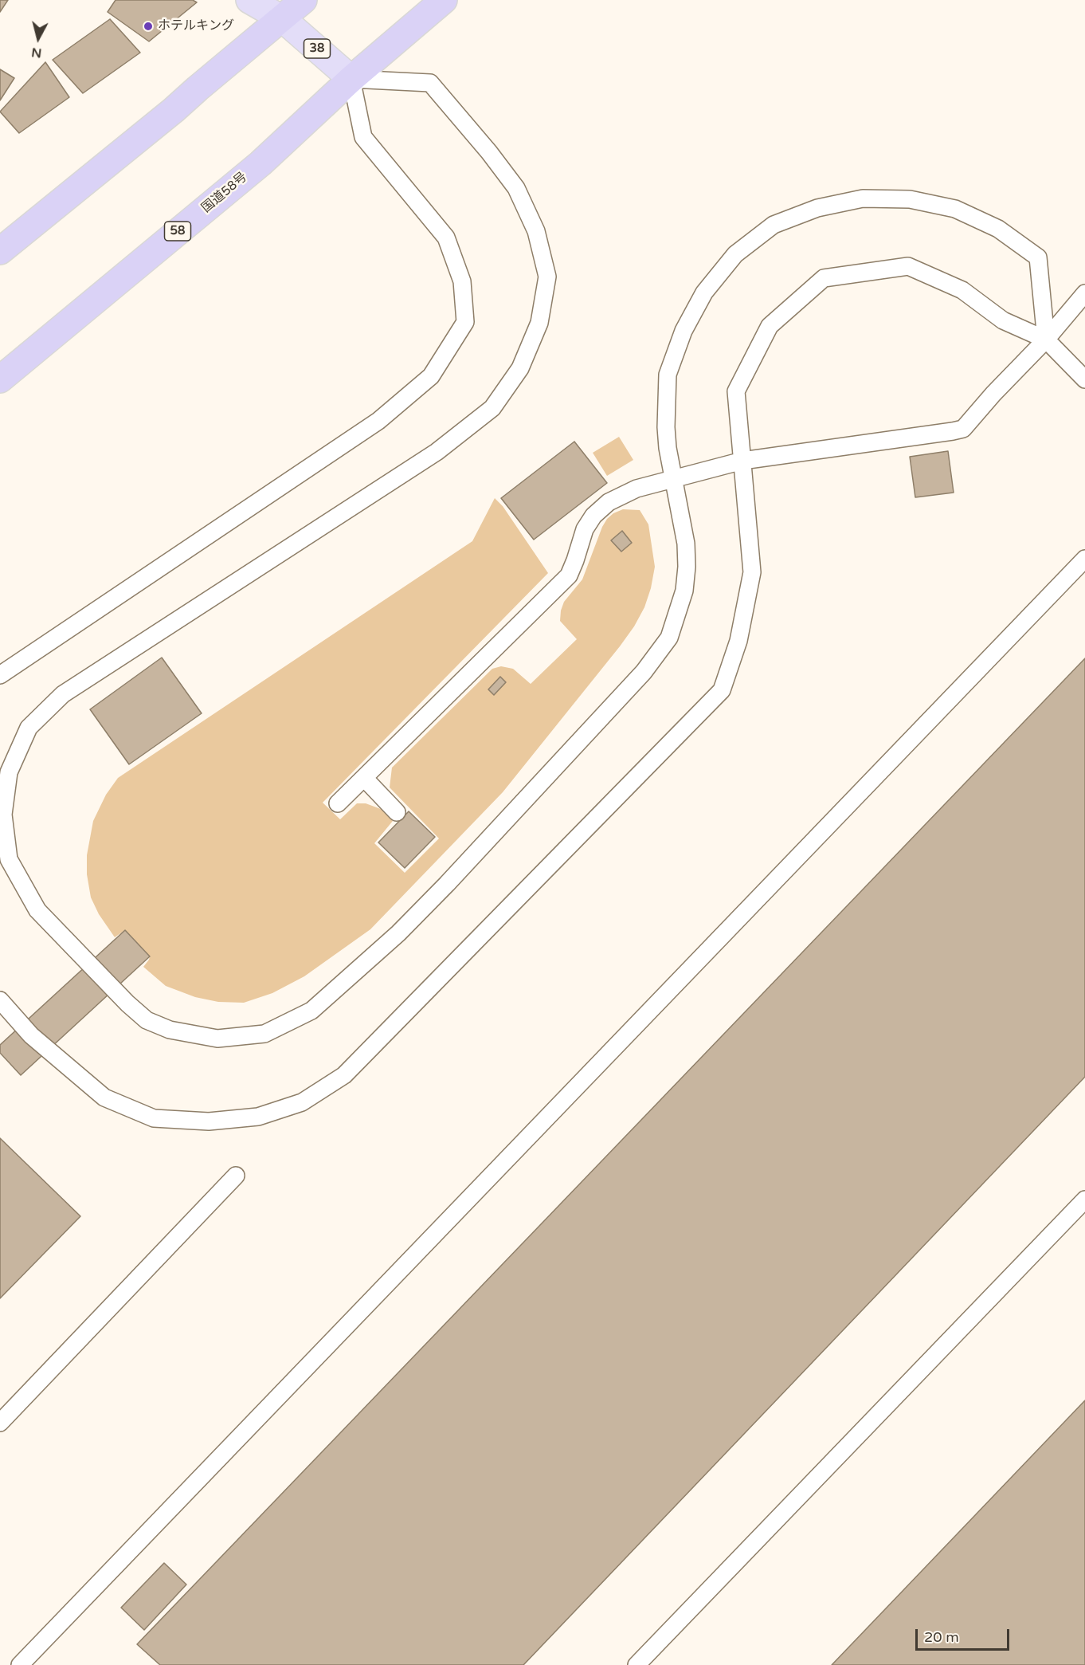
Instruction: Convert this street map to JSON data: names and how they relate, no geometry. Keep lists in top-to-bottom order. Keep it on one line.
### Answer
{"streets":{"highway":["国道58号","58"],"main road":["38"]},"crossings":[["38","国道58号"]],"places":["ホテルキング"],"scale_bar":"20 m","north":"bottom"}
